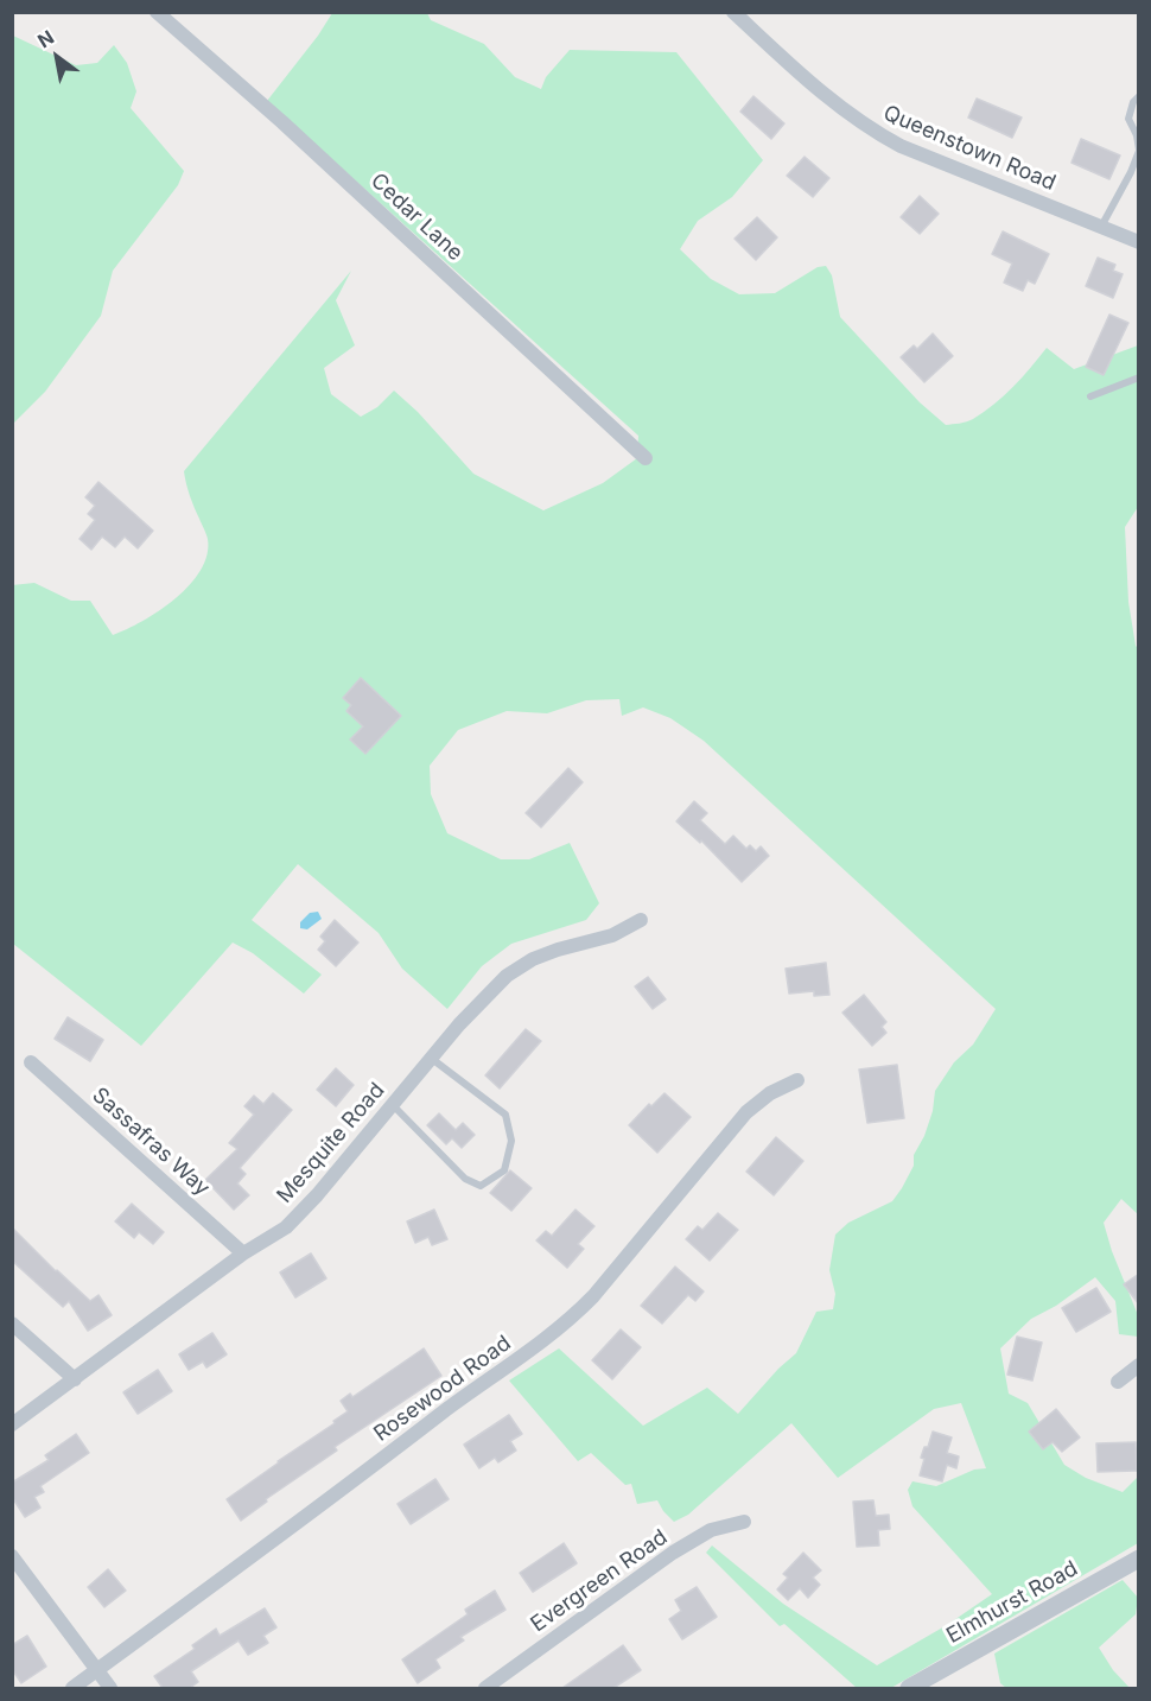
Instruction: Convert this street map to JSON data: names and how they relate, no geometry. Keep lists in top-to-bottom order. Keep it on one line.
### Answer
{"streets":{"street":["Queenstown Road","Cedar Lane","Sassafras Way","Mesquite Road","Rosewood Road","Evergreen Road","Elmhurst Road"]},"crossings":[["Sassafras Way","Mesquite Road"]],"north":"top left"}
